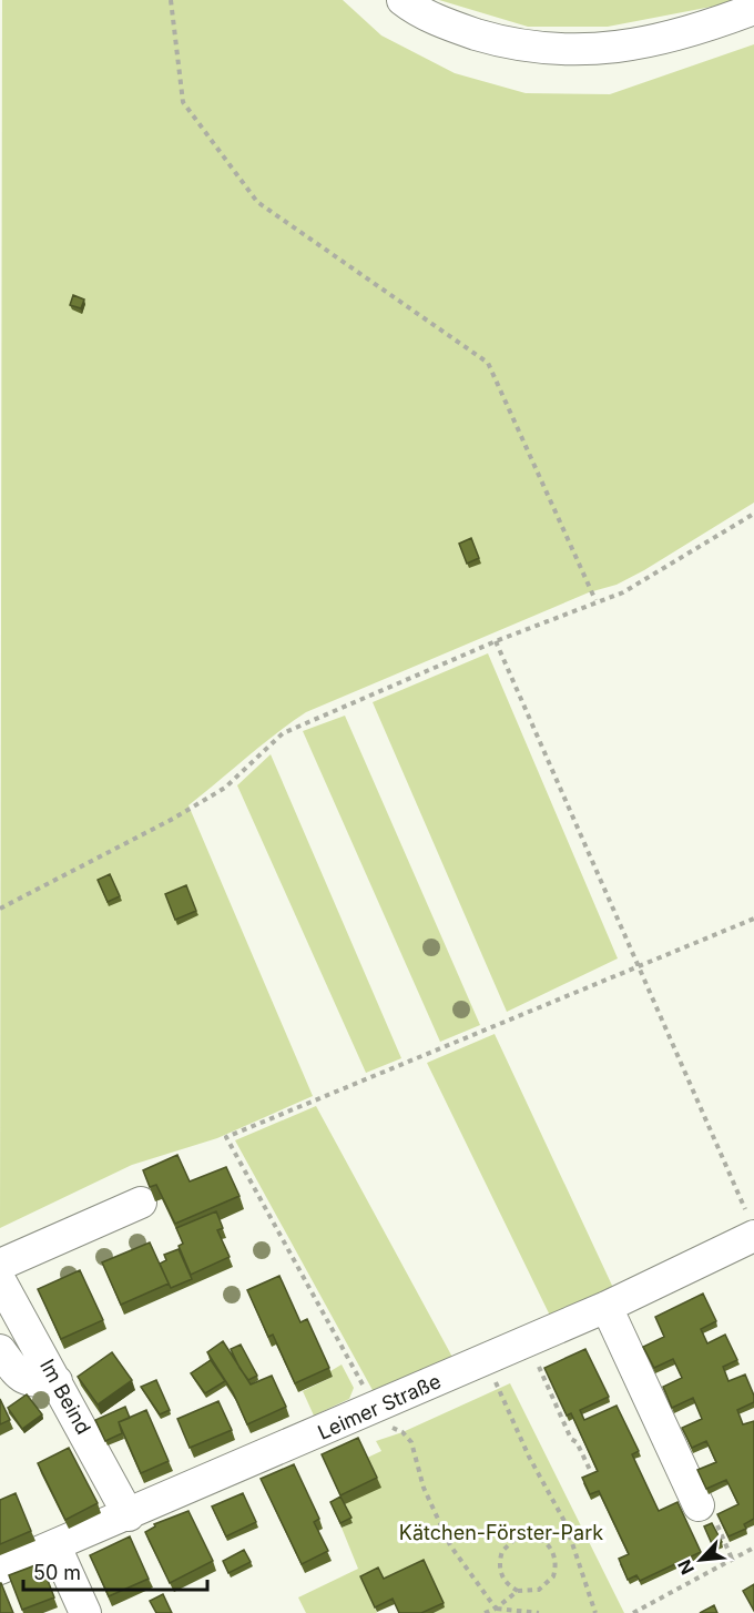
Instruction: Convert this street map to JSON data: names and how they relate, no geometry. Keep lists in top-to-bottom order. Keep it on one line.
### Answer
{"streets":{"street":["Im Beind","Leimer Straße"]},"crossings":[["Im Beind","Leimer Straße"]],"parks":["Kätchen-Förster-Park"],"scale_bar":"50 m","north":"bottom left"}
